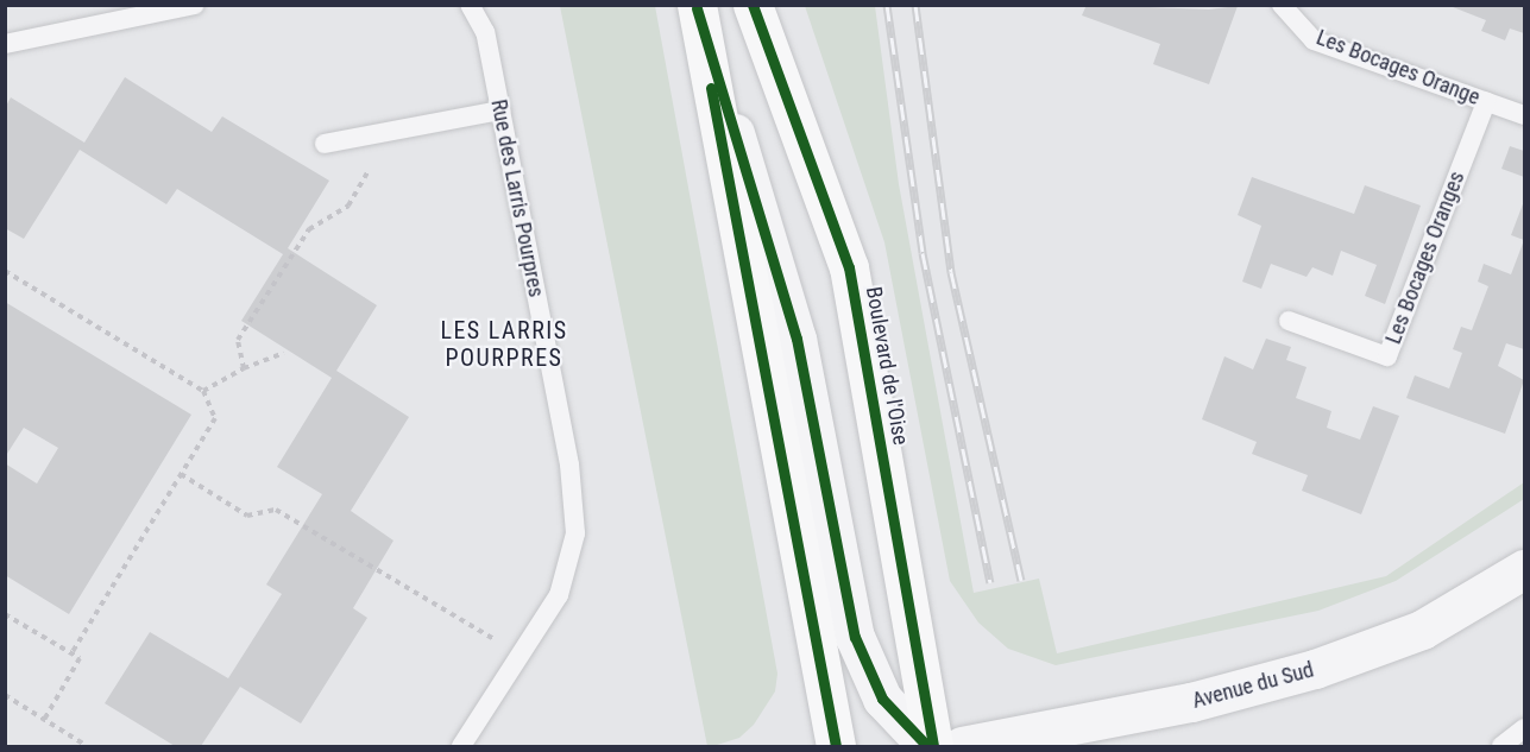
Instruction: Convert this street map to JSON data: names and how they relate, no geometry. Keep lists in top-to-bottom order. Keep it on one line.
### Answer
{"streets":{"main road":["Boulevard de l'Oise"],"street":["Avenue du Sud"],"lane":["Les Bocages Orange","Rue des Larris Pourpres","Les Bocages Oranges"]},"crossings":[["Les Bocages Orange","Les Bocages Oranges"]],"districts":["LES LARRIS POURPRES"]}
